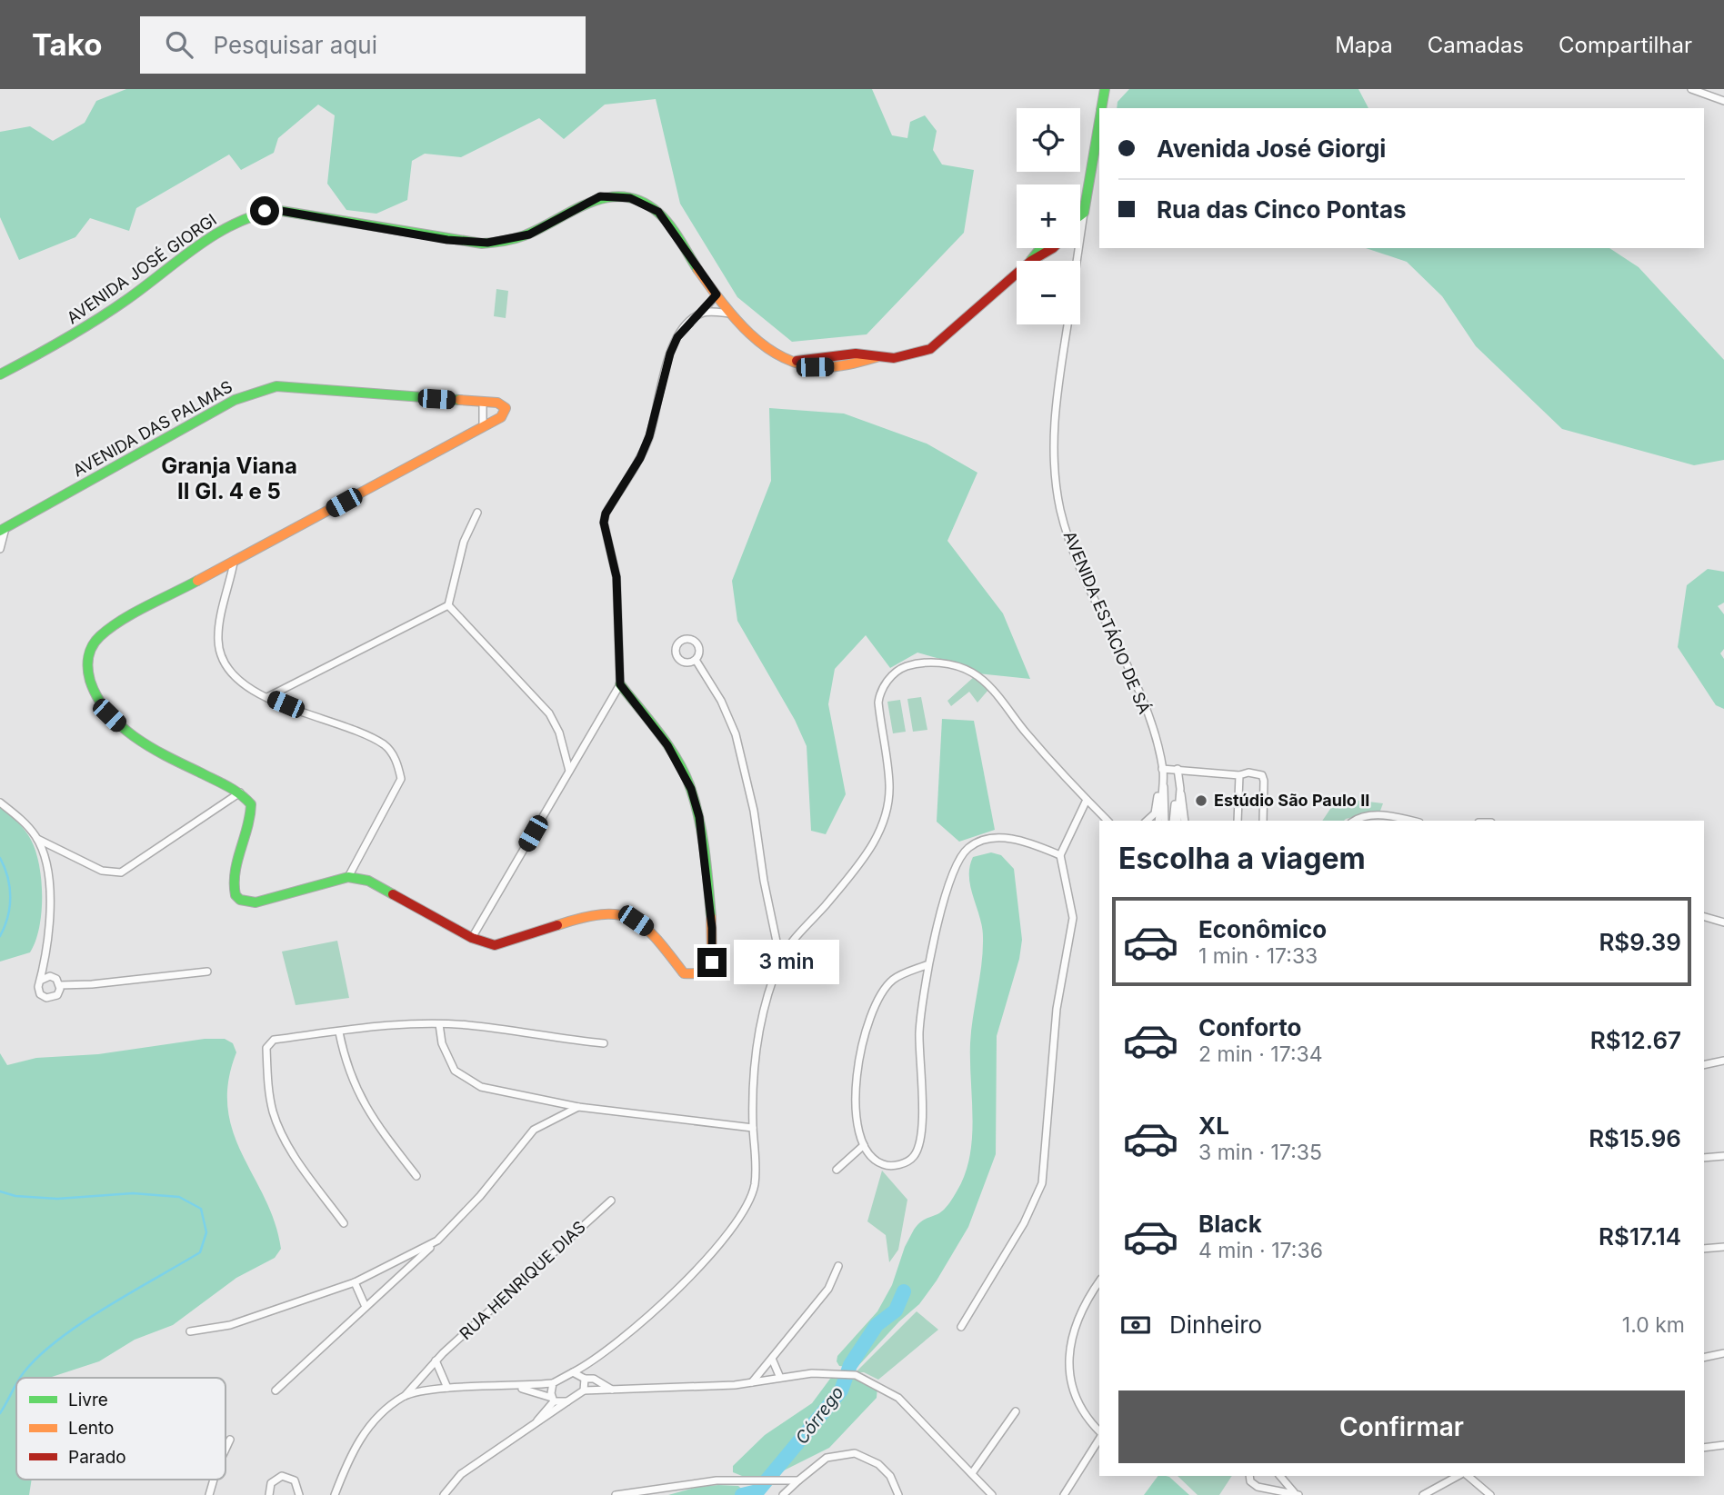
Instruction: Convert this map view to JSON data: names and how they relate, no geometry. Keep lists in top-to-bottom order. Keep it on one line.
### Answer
{"streets":{"street":["AVENIDA JOSÉ GIORGI","AVENIDA DAS PALMAS","AVENIDA ESTÁCIO DE SÁ","RUA HENRIQUE DIAS"]},"districts":["Granja Viana II Gl. 4 e 5"],"water":["Córrego"],"places":["Estúdio São Paulo II"],"legend":["Livre","Lento","Parado"],"page":{"header":"Tako","search":"Pesquisar aqui","nav":["Mapa","Camadas","Compartilhar"],"map_buttons":["+","−"],"banner":["Avenida José Giorgi","Rua das Cinco Pontas"],"heading":"Escolha a viagem","list":[{"name":"Econômico","note":"1 min · 17:33","value":"R$9.39"},{"name":"Conforto","note":"2 min · 17:34","value":"R$12.67"},{"name":"XL","note":"3 min · 17:35","value":"R$15.96"},{"name":"Black","note":"4 min · 17:36","value":"R$17.14"}],"bubble":"3 min","pay":["Dinheiro","1.0 km"],"buttons":"Confirmar"}}
